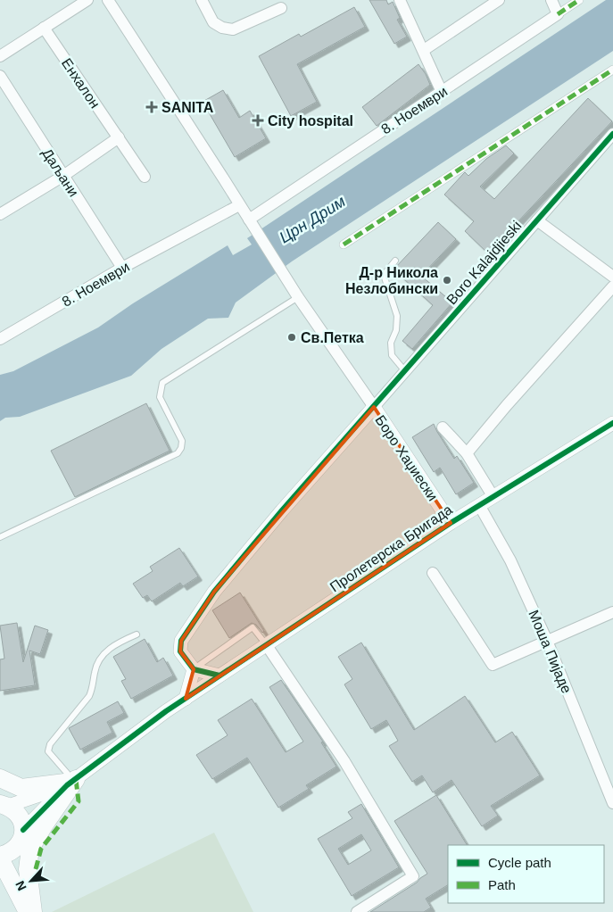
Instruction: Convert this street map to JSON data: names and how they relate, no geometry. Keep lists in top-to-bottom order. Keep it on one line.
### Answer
{"streets":{"street":["Енхалон","8. Ноември","Даљани","Boro Kalajdjieski","Боро Хаџиески","Пролетерска Бригада","Моша Пијаде"]},"crossings":[["8. Ноември","Даљани"],["8. Ноември","Боро Хаџиески"],["Boro Kalajdjieski","Боро Хаџиески"],["Боро Хаџиески","Пролетерска Бригада"],["Пролетерска Бригада","Моша Пијаде"]],"water":["Црн Дрим"],"places":{"health":["SANITA","City hospital"],"other":["Д-р Никола Незлобински","Св.Петка"]},"legend":["Cycle path","Path"],"north":"bottom left"}
